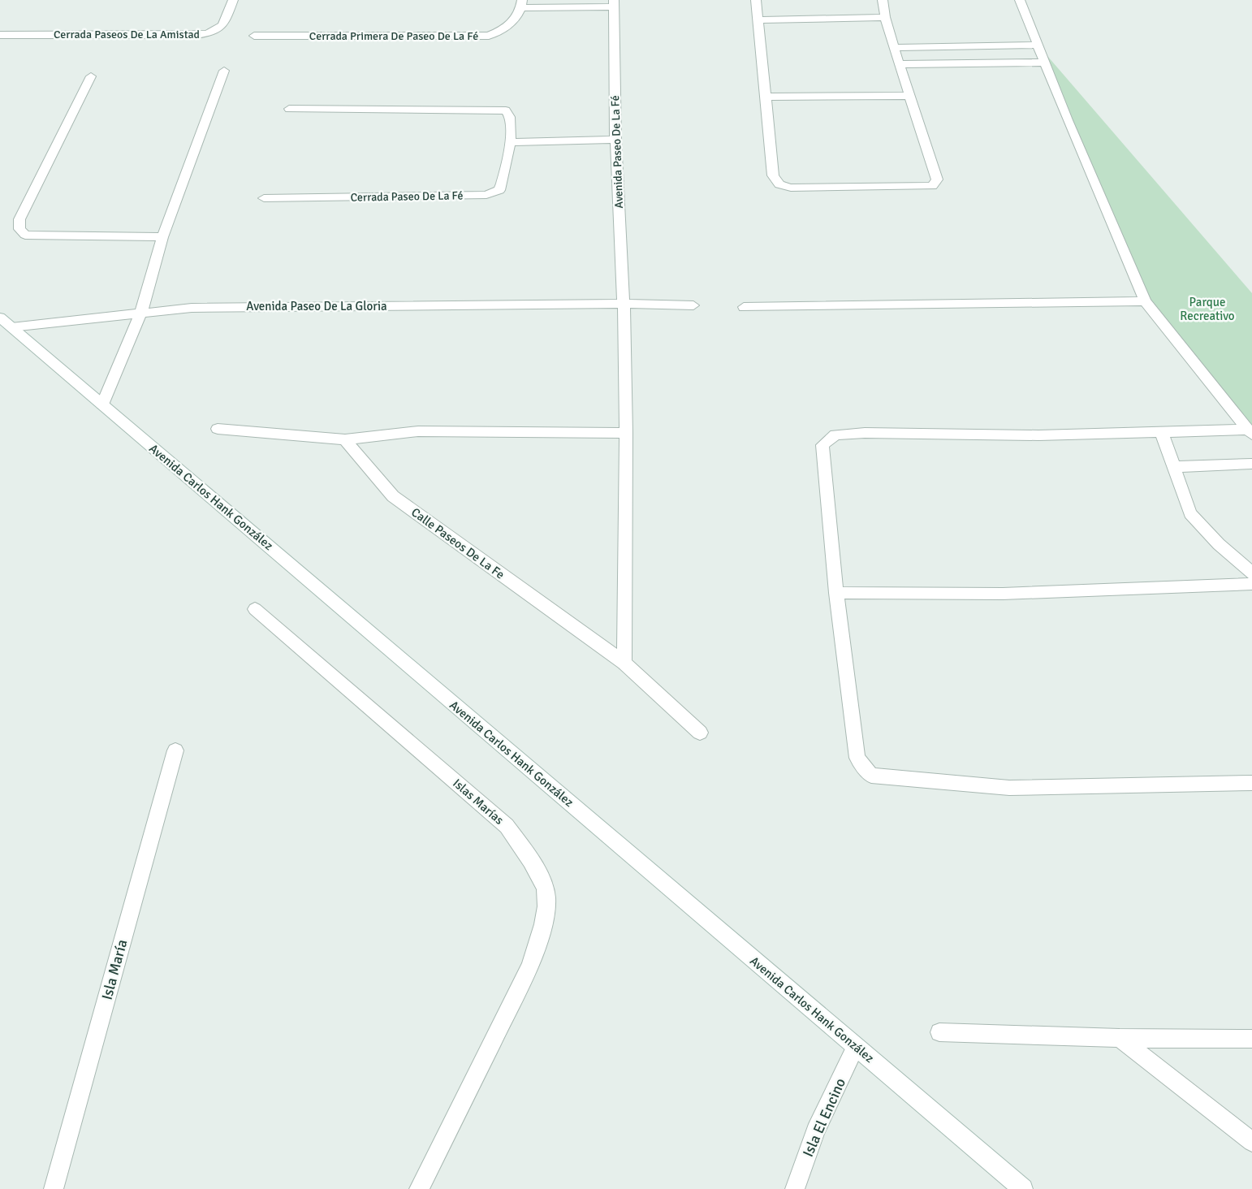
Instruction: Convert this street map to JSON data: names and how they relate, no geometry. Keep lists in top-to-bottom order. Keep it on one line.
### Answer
{"streets":{"street":["Cerrada Paseos De La Amistad","Cerrada Primera De Paseo De La Fé","Avenida Paseo De La Fé","Cerrada Paseo De La Fé","Avenida Paseo De La Gloria","Avenida Carlos Hank González","Calle Paseos De La Fe","Islas Marías","Isla María","Isla El Encino"]},"crossings":[["Cerrada Primera De Paseo De La Fé","Avenida Paseo De La Fé"],["Avenida Paseo De La Fé","Avenida Paseo De La Gloria"],["Avenida Paseo De La Gloria","Avenida Carlos Hank González"],["Avenida Carlos Hank González","Isla El Encino"]],"parks":["Parque Recreativo"]}
